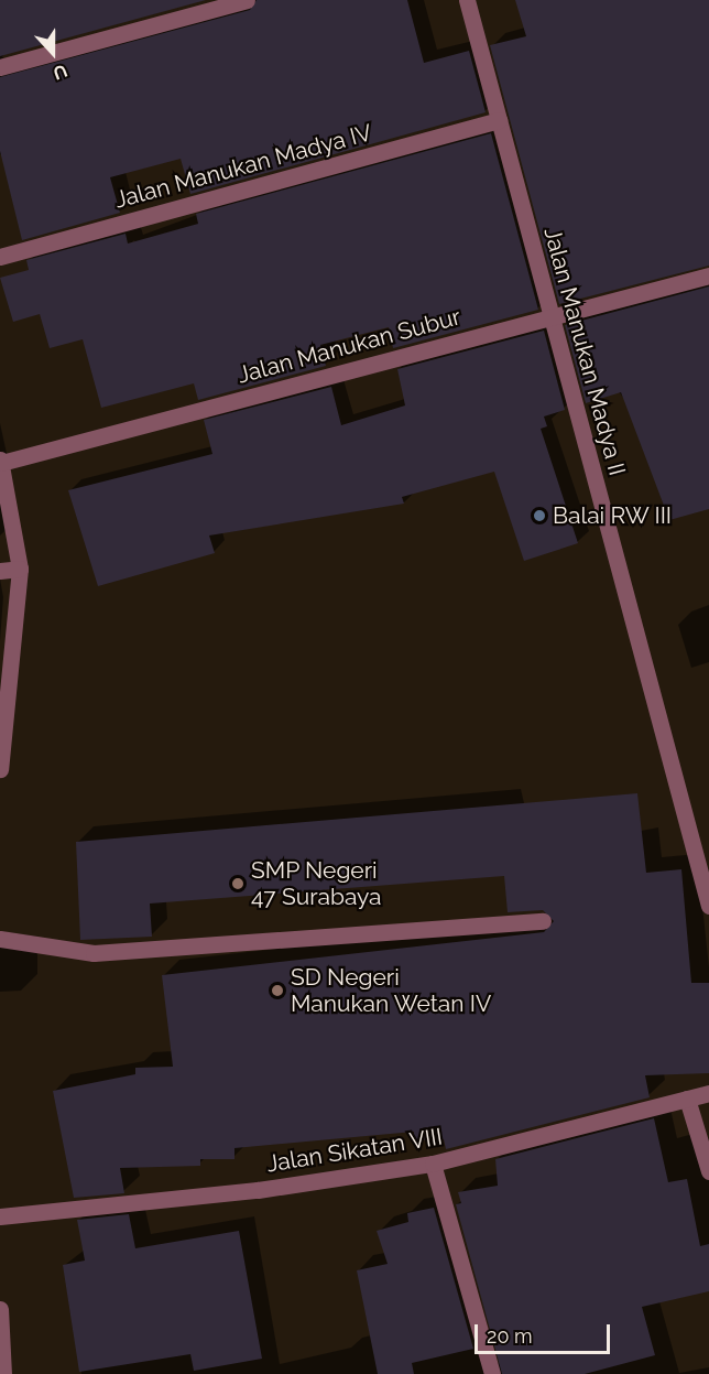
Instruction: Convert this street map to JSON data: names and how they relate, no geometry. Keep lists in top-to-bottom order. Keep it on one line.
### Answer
{"streets":{"street":["Jalan Manukan Madya IV","Jalan Manukan Subur","Jalan Manukan Madya II","Jalan Sikatan VIII"]},"crossings":[["Jalan Manukan Madya IV","Jalan Manukan Madya II"],["Jalan Manukan Subur","Jalan Manukan Madya II"]],"places":["Balai RW III","SMP Negeri 47 Surabaya","SD Negeri Manukan Wetan IV"],"scale_bar":"20 m","north":"bottom"}
